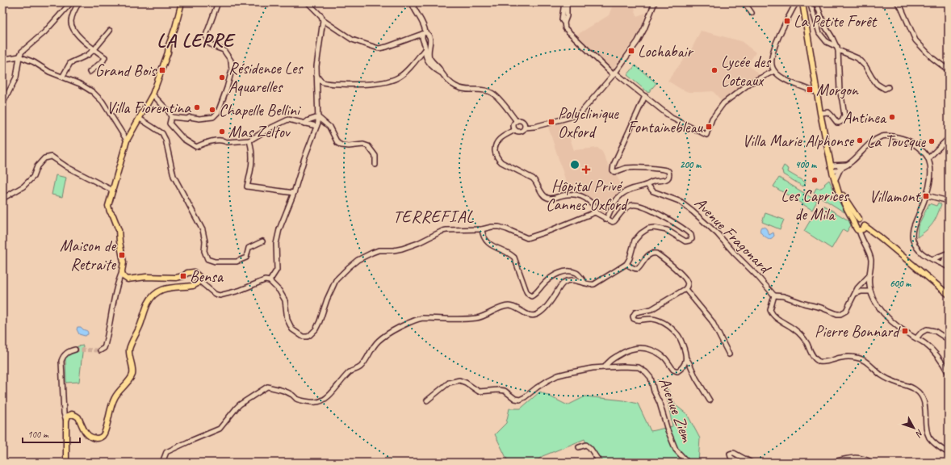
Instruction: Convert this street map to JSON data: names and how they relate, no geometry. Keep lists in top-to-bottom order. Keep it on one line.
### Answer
{"streets":{"street":["Avenue Fragonard","Avenue Ziem"]},"districts":["LA LEPRE","TERREFIAL"],"places":{"transit":["La Petite Forêt","Lochabair","Grand Bois","Morgon","Polyclinique Oxford","Fontainebleau","Villamont","Maison de Retraite","Bensa","Pierre Bonnard"],"other":["Lycée des Coteaux","Résidence Les Aquarelles","Villa Fiorentina","Chapelle Bellini","Antinea","Mas Zeltov","Villa Marie Alphonse","La Tousque","Les Caprices de Mila"],"health":["Hôpital Privé Cannes Oxford"]},"scale_bar":"100 m","north":"bottom right","rings":["200 m","400 m","600 m"]}
